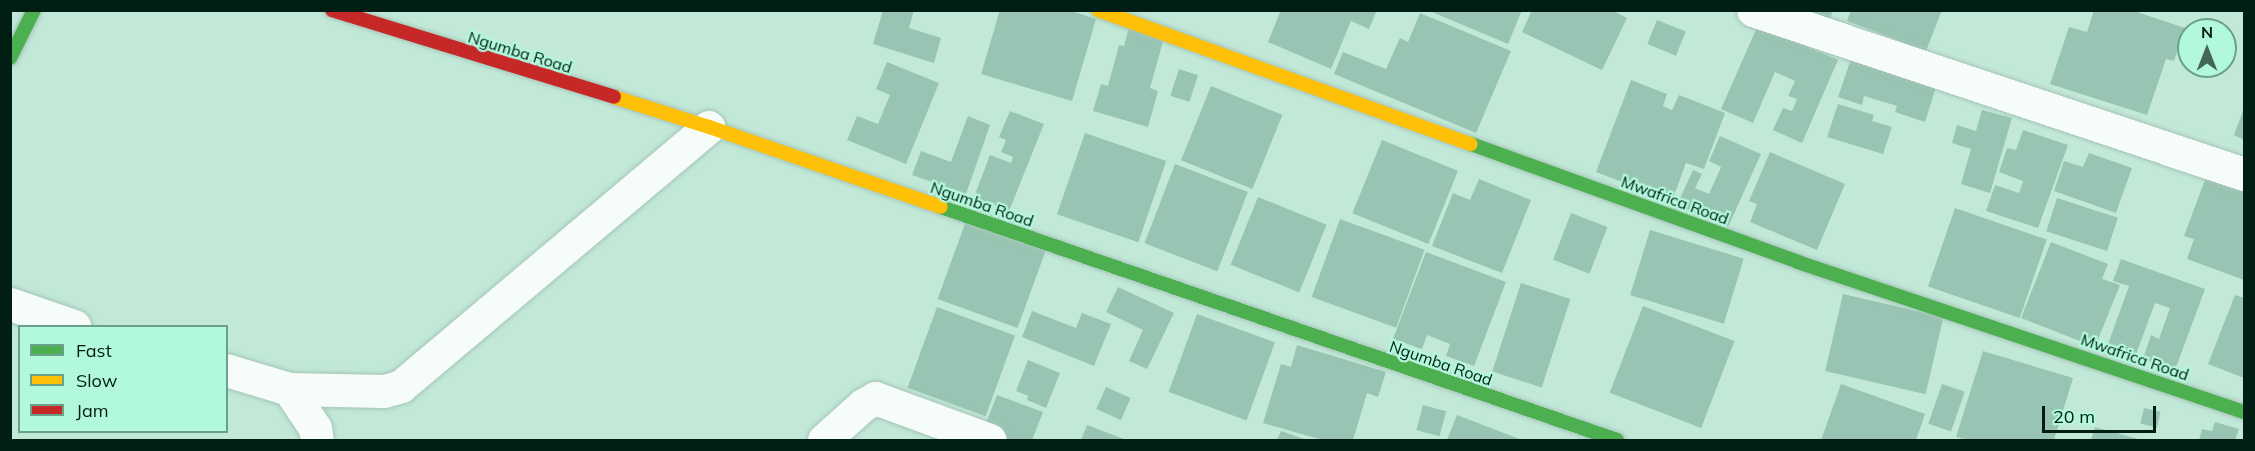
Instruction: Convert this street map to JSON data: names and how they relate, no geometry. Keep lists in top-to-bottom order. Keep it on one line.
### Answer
{"streets":{"street":["Ngumba Road","Mwafrica Road"]},"legend":["Fast","Slow","Jam"],"scale_bar":"20 m","north":"top"}
